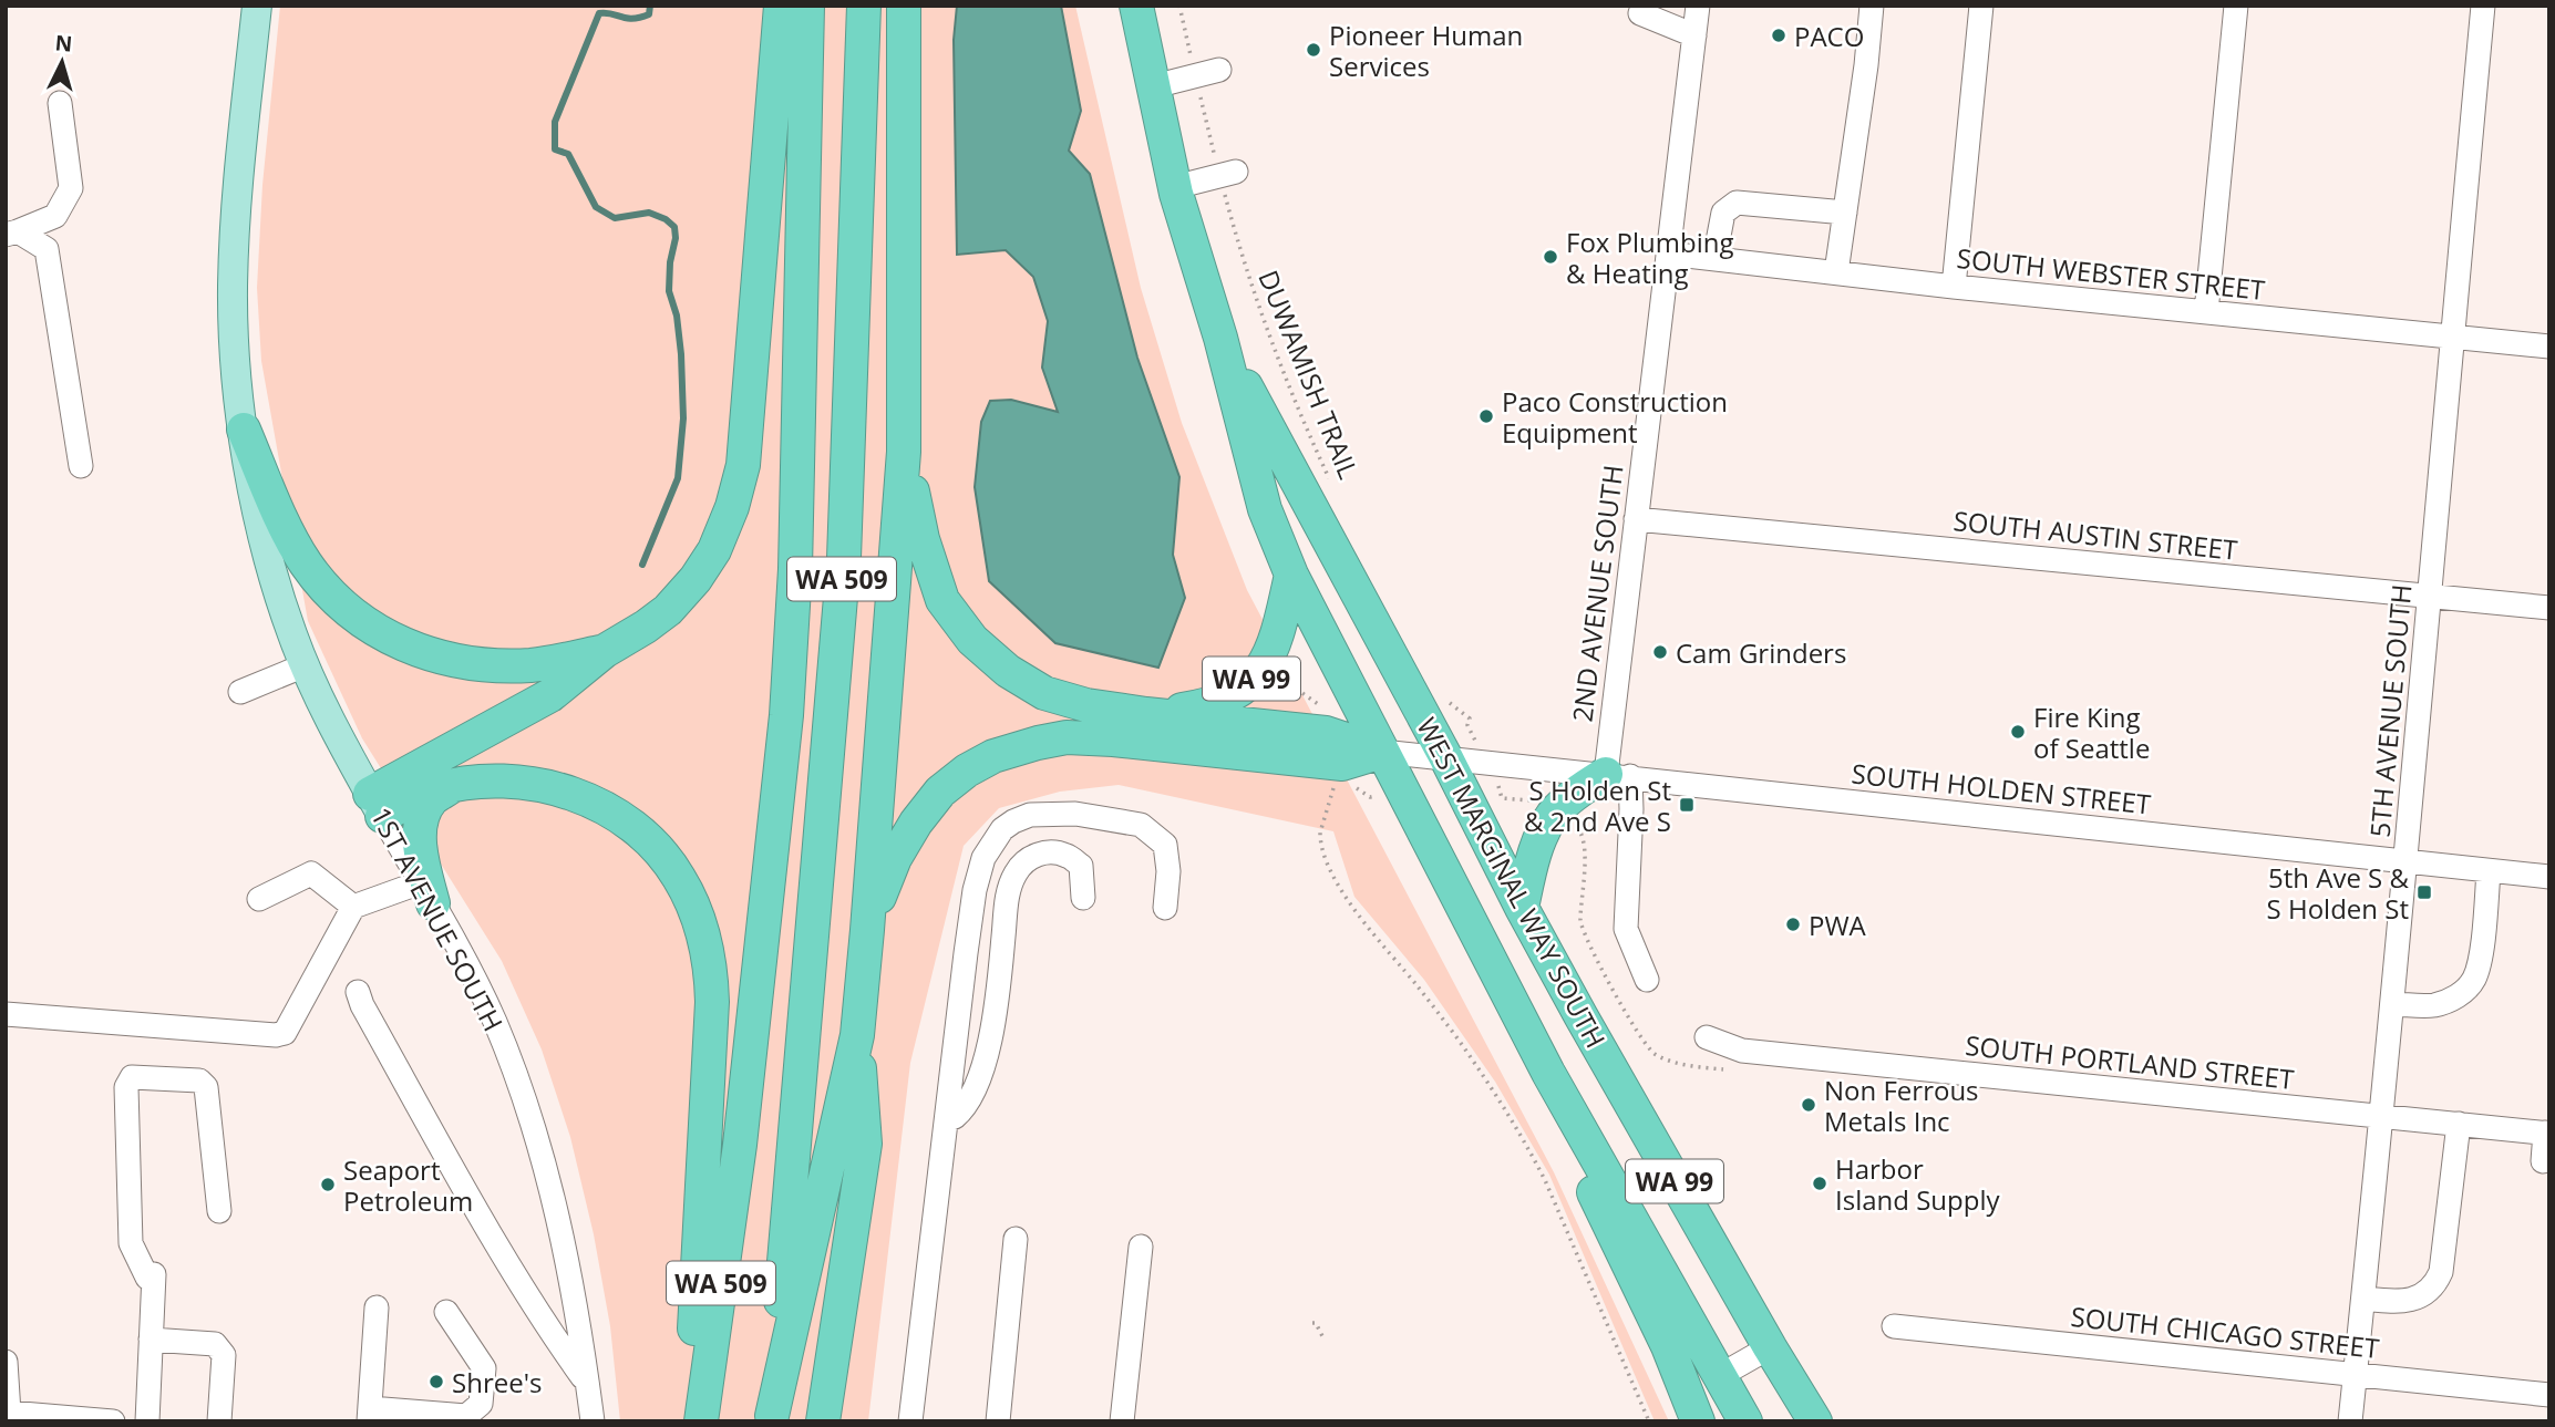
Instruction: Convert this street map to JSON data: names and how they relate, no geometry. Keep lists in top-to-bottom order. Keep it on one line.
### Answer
{"streets":{"highway":["WA 509","WA 99","WEST MARGINAL WAY SOUTH"],"main road":["1ST AVENUE SOUTH"],"street":["SOUTH WEBSTER STREET","SOUTH AUSTIN STREET","2ND AVENUE SOUTH","5TH AVENUE SOUTH","SOUTH HOLDEN STREET","SOUTH PORTLAND STREET","SOUTH CHICAGO STREET"],"path":["DUWAMISH TRAIL"]},"crossings":[["SOUTH WEBSTER STREET","2ND AVENUE SOUTH"],["SOUTH WEBSTER STREET","5TH AVENUE SOUTH"],["SOUTH AUSTIN STREET","2ND AVENUE SOUTH"],["SOUTH AUSTIN STREET","5TH AVENUE SOUTH"],["2ND AVENUE SOUTH","SOUTH HOLDEN STREET"],["WA 99","WEST MARGINAL WAY SOUTH"],["5TH AVENUE SOUTH","SOUTH HOLDEN STREET"],["5TH AVENUE SOUTH","SOUTH PORTLAND STREET"],["5TH AVENUE SOUTH","SOUTH CHICAGO STREET"],["SOUTH HOLDEN STREET","WEST MARGINAL WAY SOUTH"]],"places":{"other":["PACO","Pioneer Human Services","Fox Plumbing & Heating","Paco Construction Equipment","Cam Grinders","Fire King of Seattle","PWA","Non Ferrous Metals Inc","Harbor Island Supply","Seaport Petroleum","Shree's"],"transit":["S Holden St & 2nd Ave S","5th Ave S & S Holden St"]},"north":"top"}
